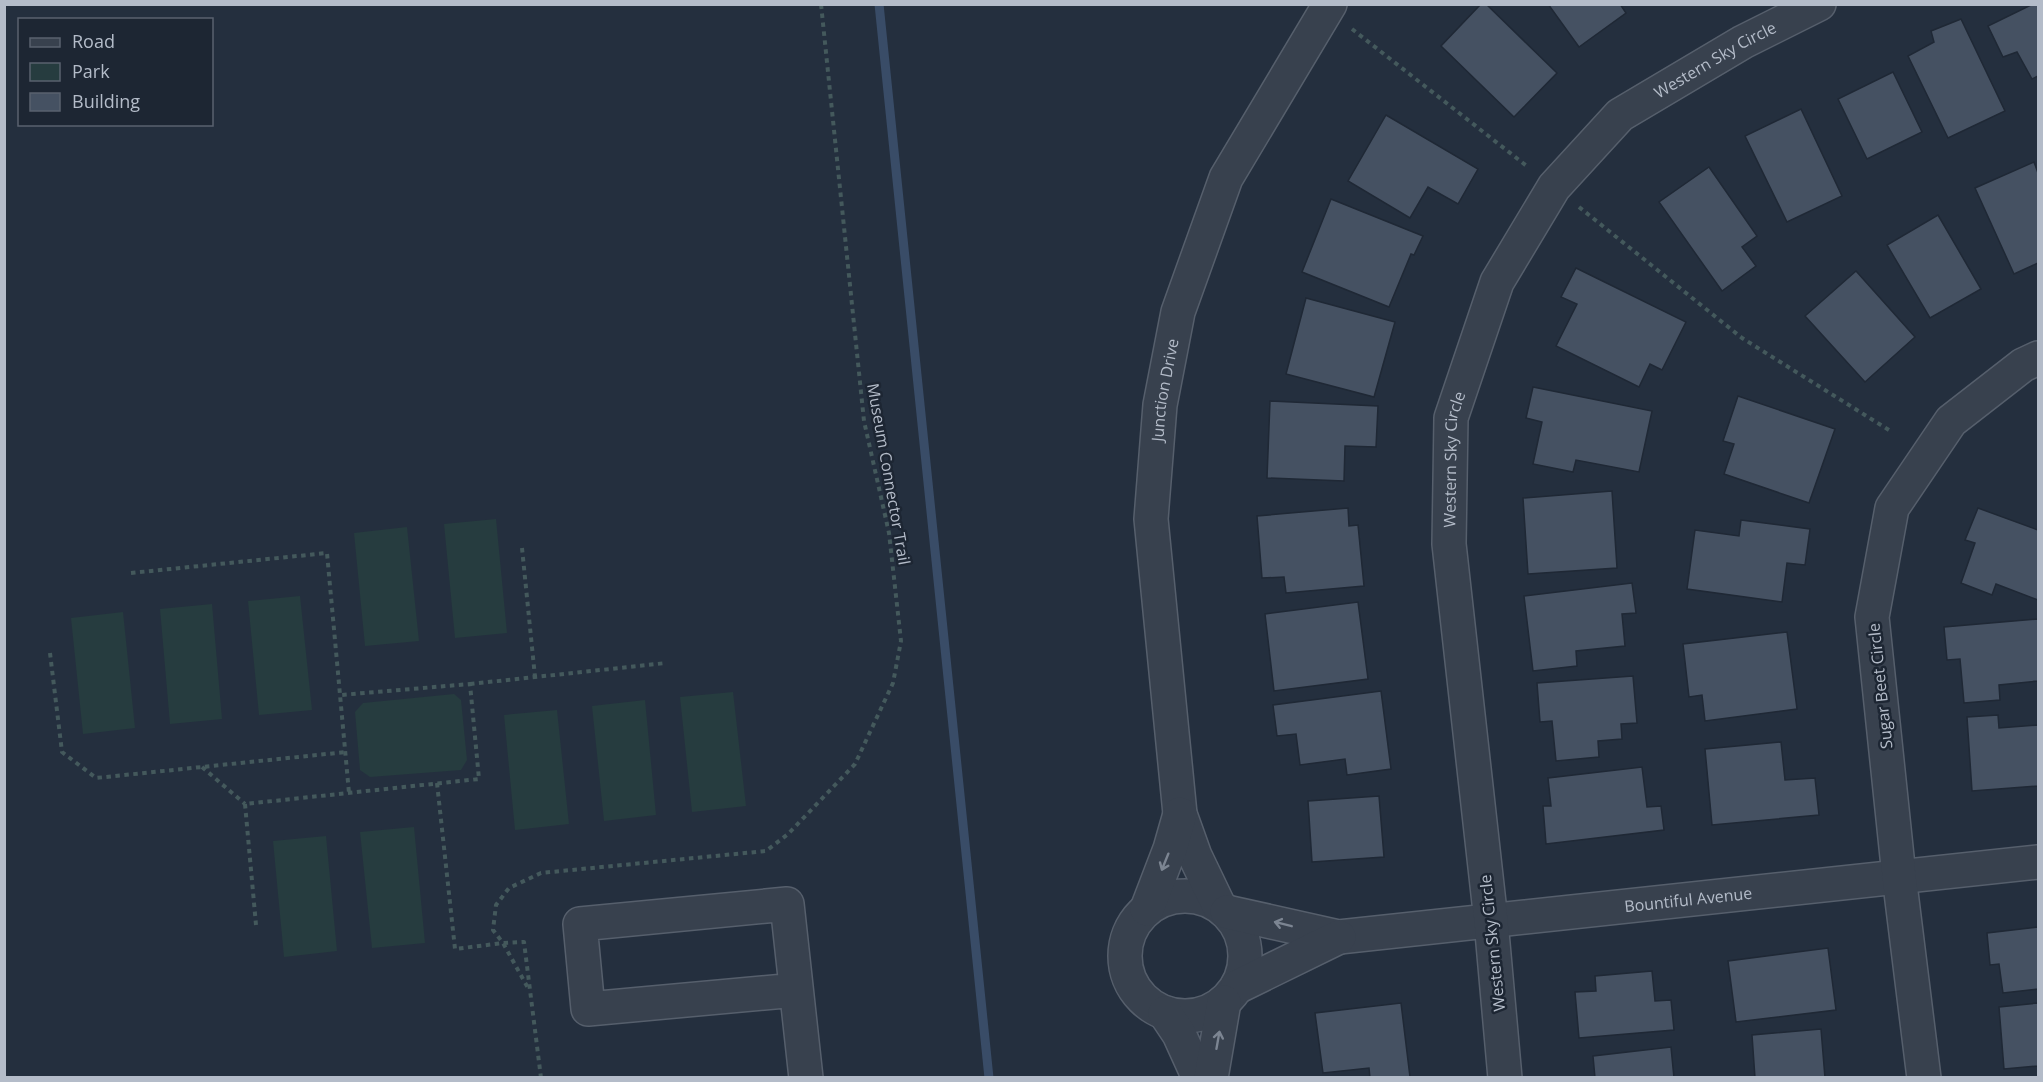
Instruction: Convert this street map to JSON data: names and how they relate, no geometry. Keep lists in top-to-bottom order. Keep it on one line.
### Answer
{"streets":{"street":["Western Sky Circle","Junction Drive","Sugar Beet Circle","Bountiful Avenue"],"path":["Museum Connector Trail"]},"crossings":[["Western Sky Circle","Bountiful Avenue"],["Junction Drive","Bountiful Avenue"],["Sugar Beet Circle","Bountiful Avenue"]],"legend":["Road","Park","Building"]}
